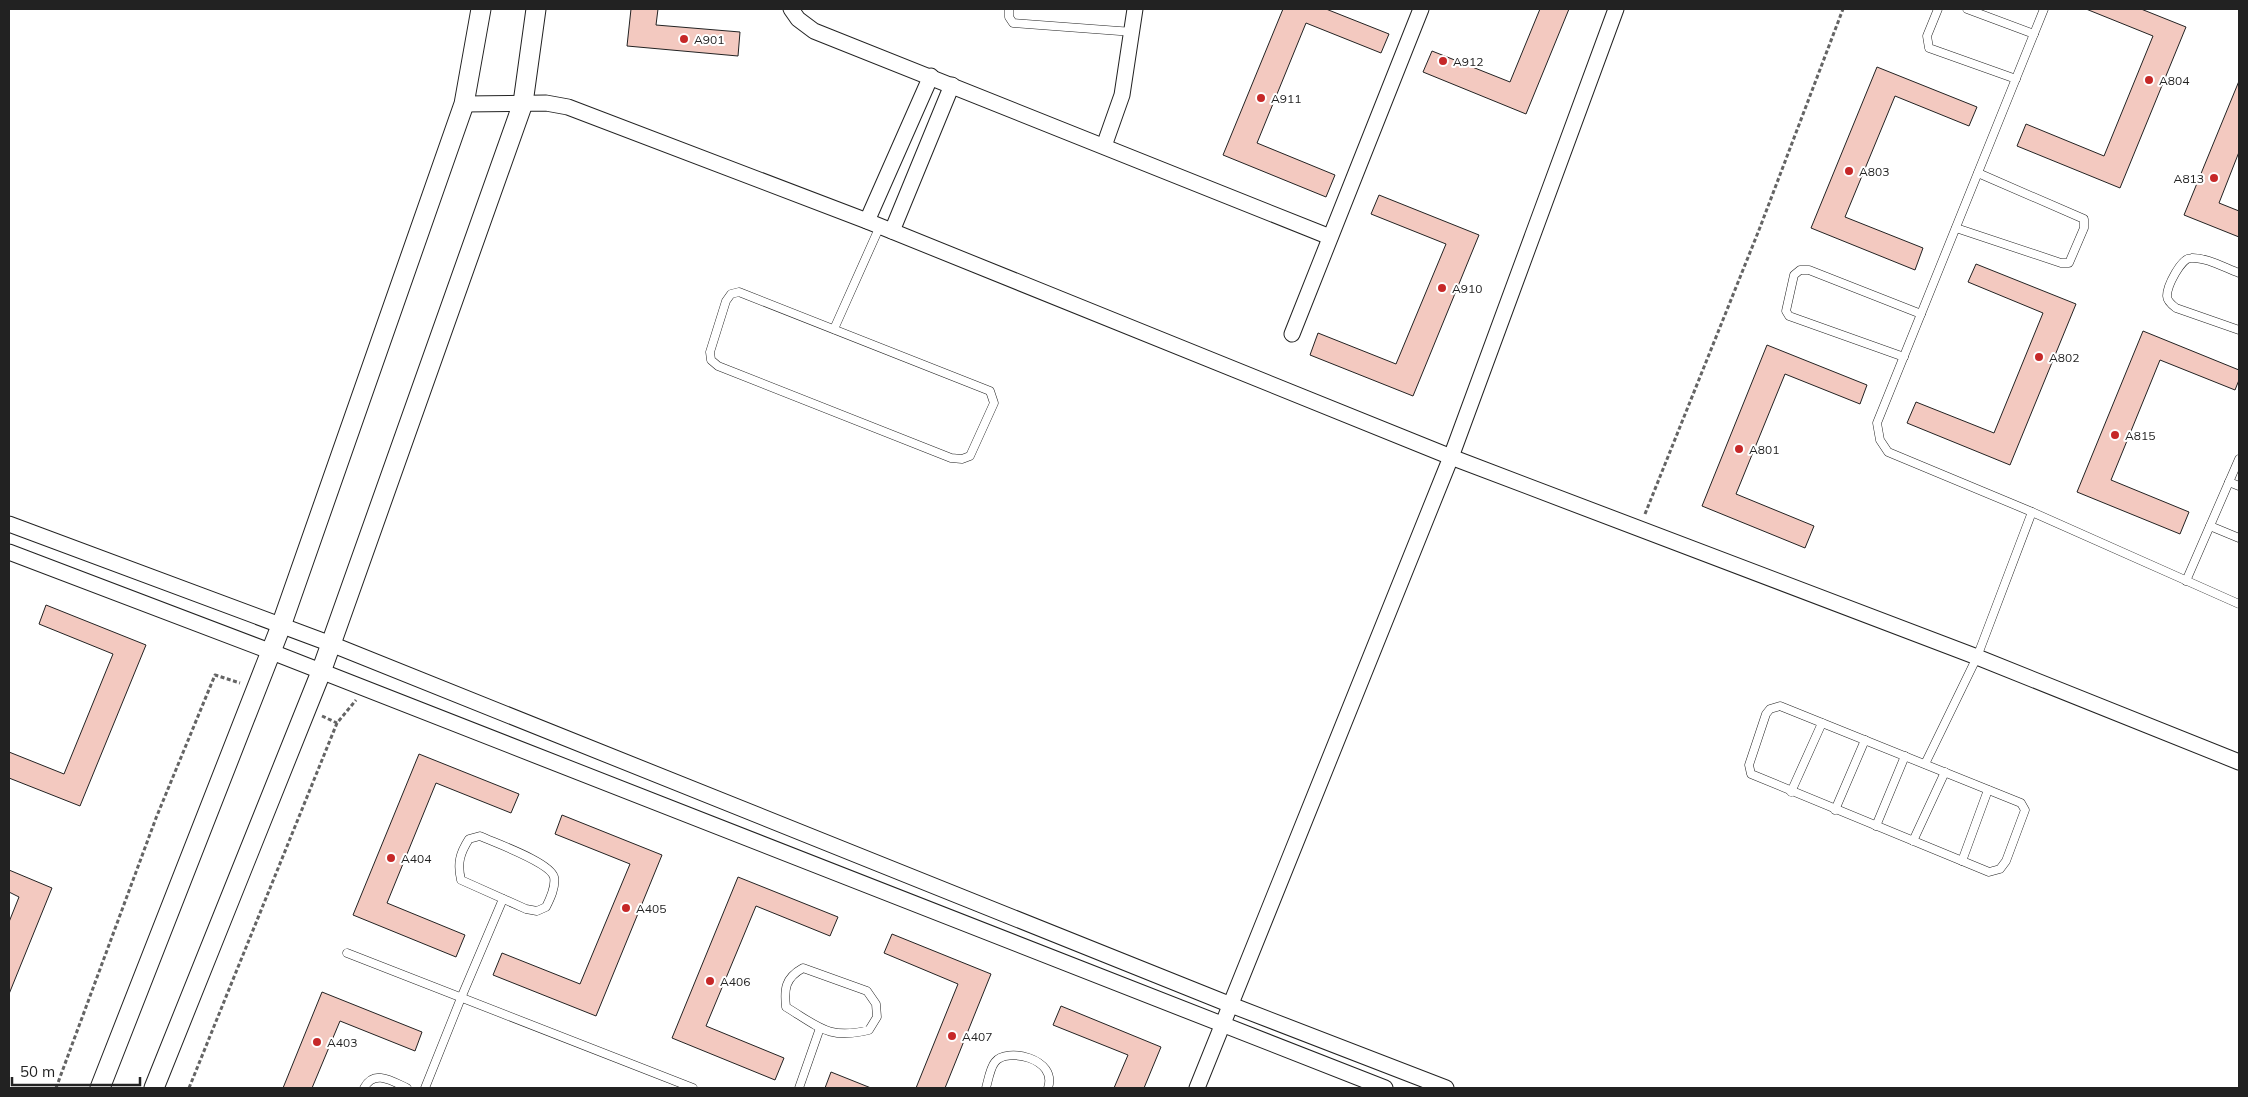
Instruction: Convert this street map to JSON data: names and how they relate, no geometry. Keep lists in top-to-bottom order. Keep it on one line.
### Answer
{"places":["A901","A912","A804","A911","A803","A813","A910","A802","A815","A801","A404","A405","A406","A407","A403"],"scale_bar":"50 m"}
